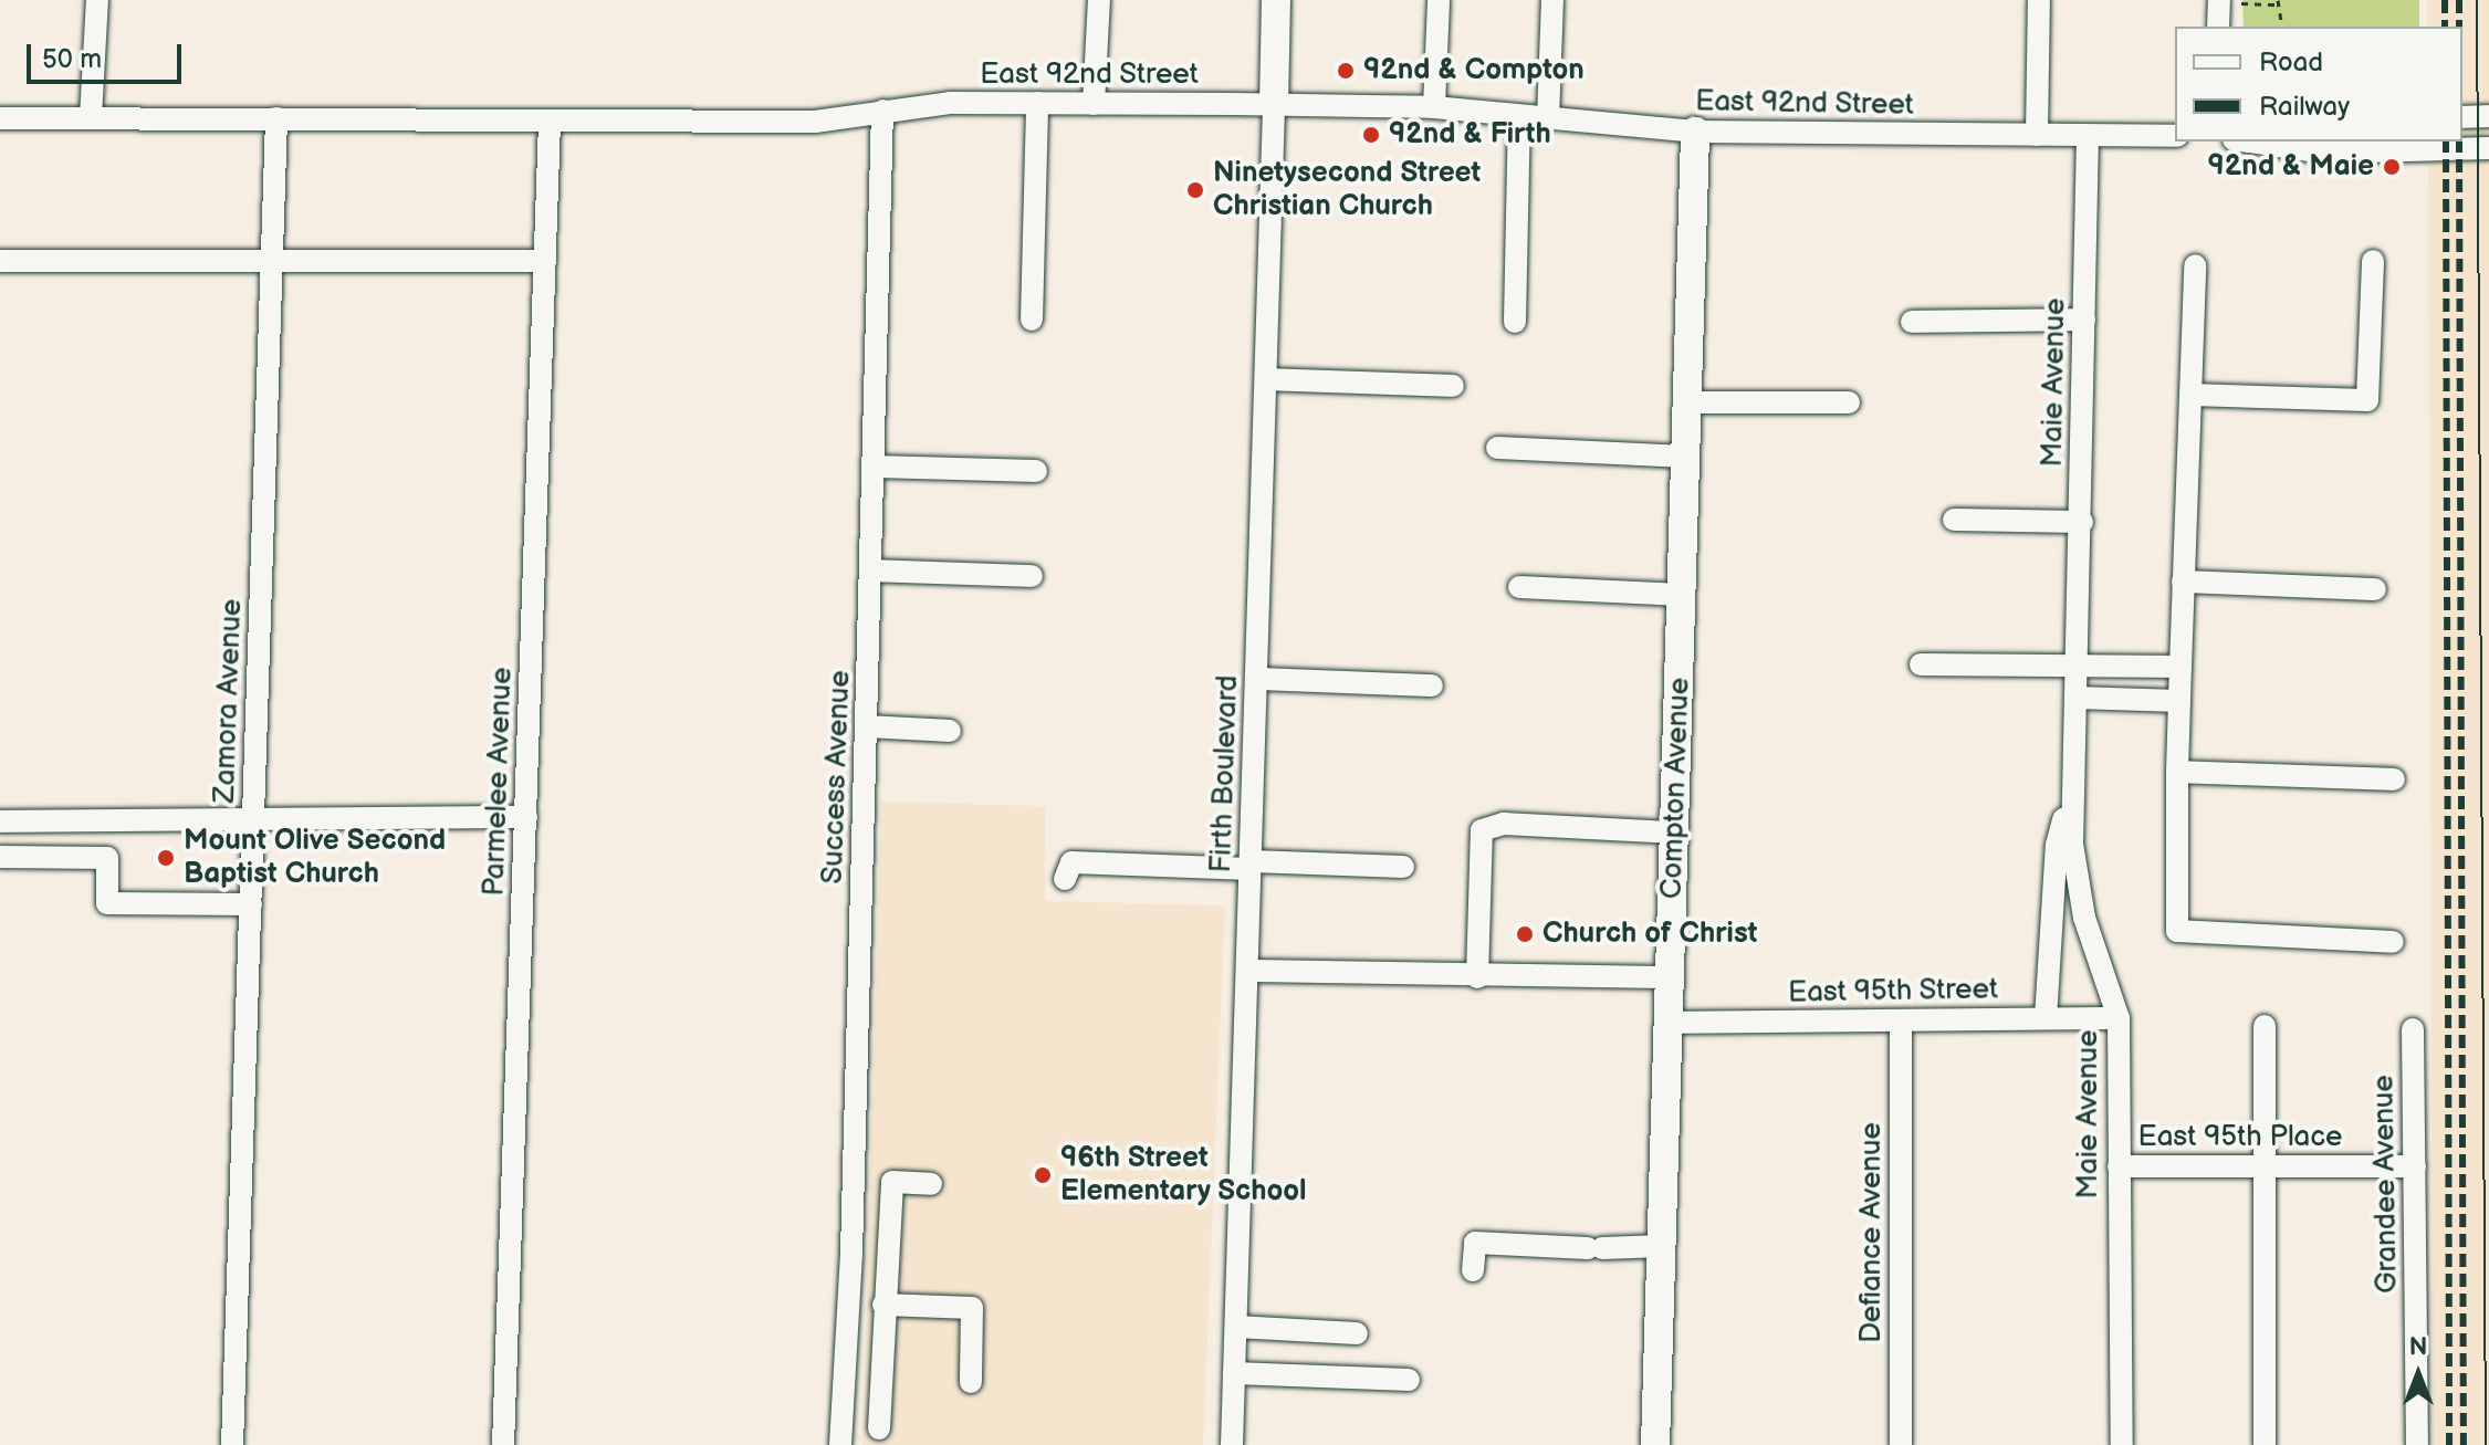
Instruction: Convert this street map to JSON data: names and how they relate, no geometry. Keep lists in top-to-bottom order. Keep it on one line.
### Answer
{"streets":{"main road":["Compton Avenue"],"street":["East 92nd Street","Maie Avenue","Zamora Avenue","Firth Boulevard","Success Avenue","Parmelee Avenue","East 95th Street","East 95th Place","Grandee Avenue","Defiance Avenue"]},"crossings":[["East 92nd Street","Maie Avenue"],["East 92nd Street","Zamora Avenue"],["East 92nd Street","Firth Boulevard"],["East 92nd Street","Success Avenue"],["East 92nd Street","Parmelee Avenue"],["East 92nd Street","Compton Avenue"],["Maie Avenue","East 95th Street"],["Maie Avenue","East 95th Place"],["Compton Avenue","East 95th Street"],["East 95th Street","Defiance Avenue"],["East 95th Place","Grandee Avenue"]],"places":["92nd & Compton","92nd & Firth","92nd & Maie","Ninetysecond Street Christian Church","Mount Olive Second Baptist Church","Church of Christ","96th Street Elementary School"],"legend":["Road","Railway"],"scale_bar":"50 m","north":"top"}
